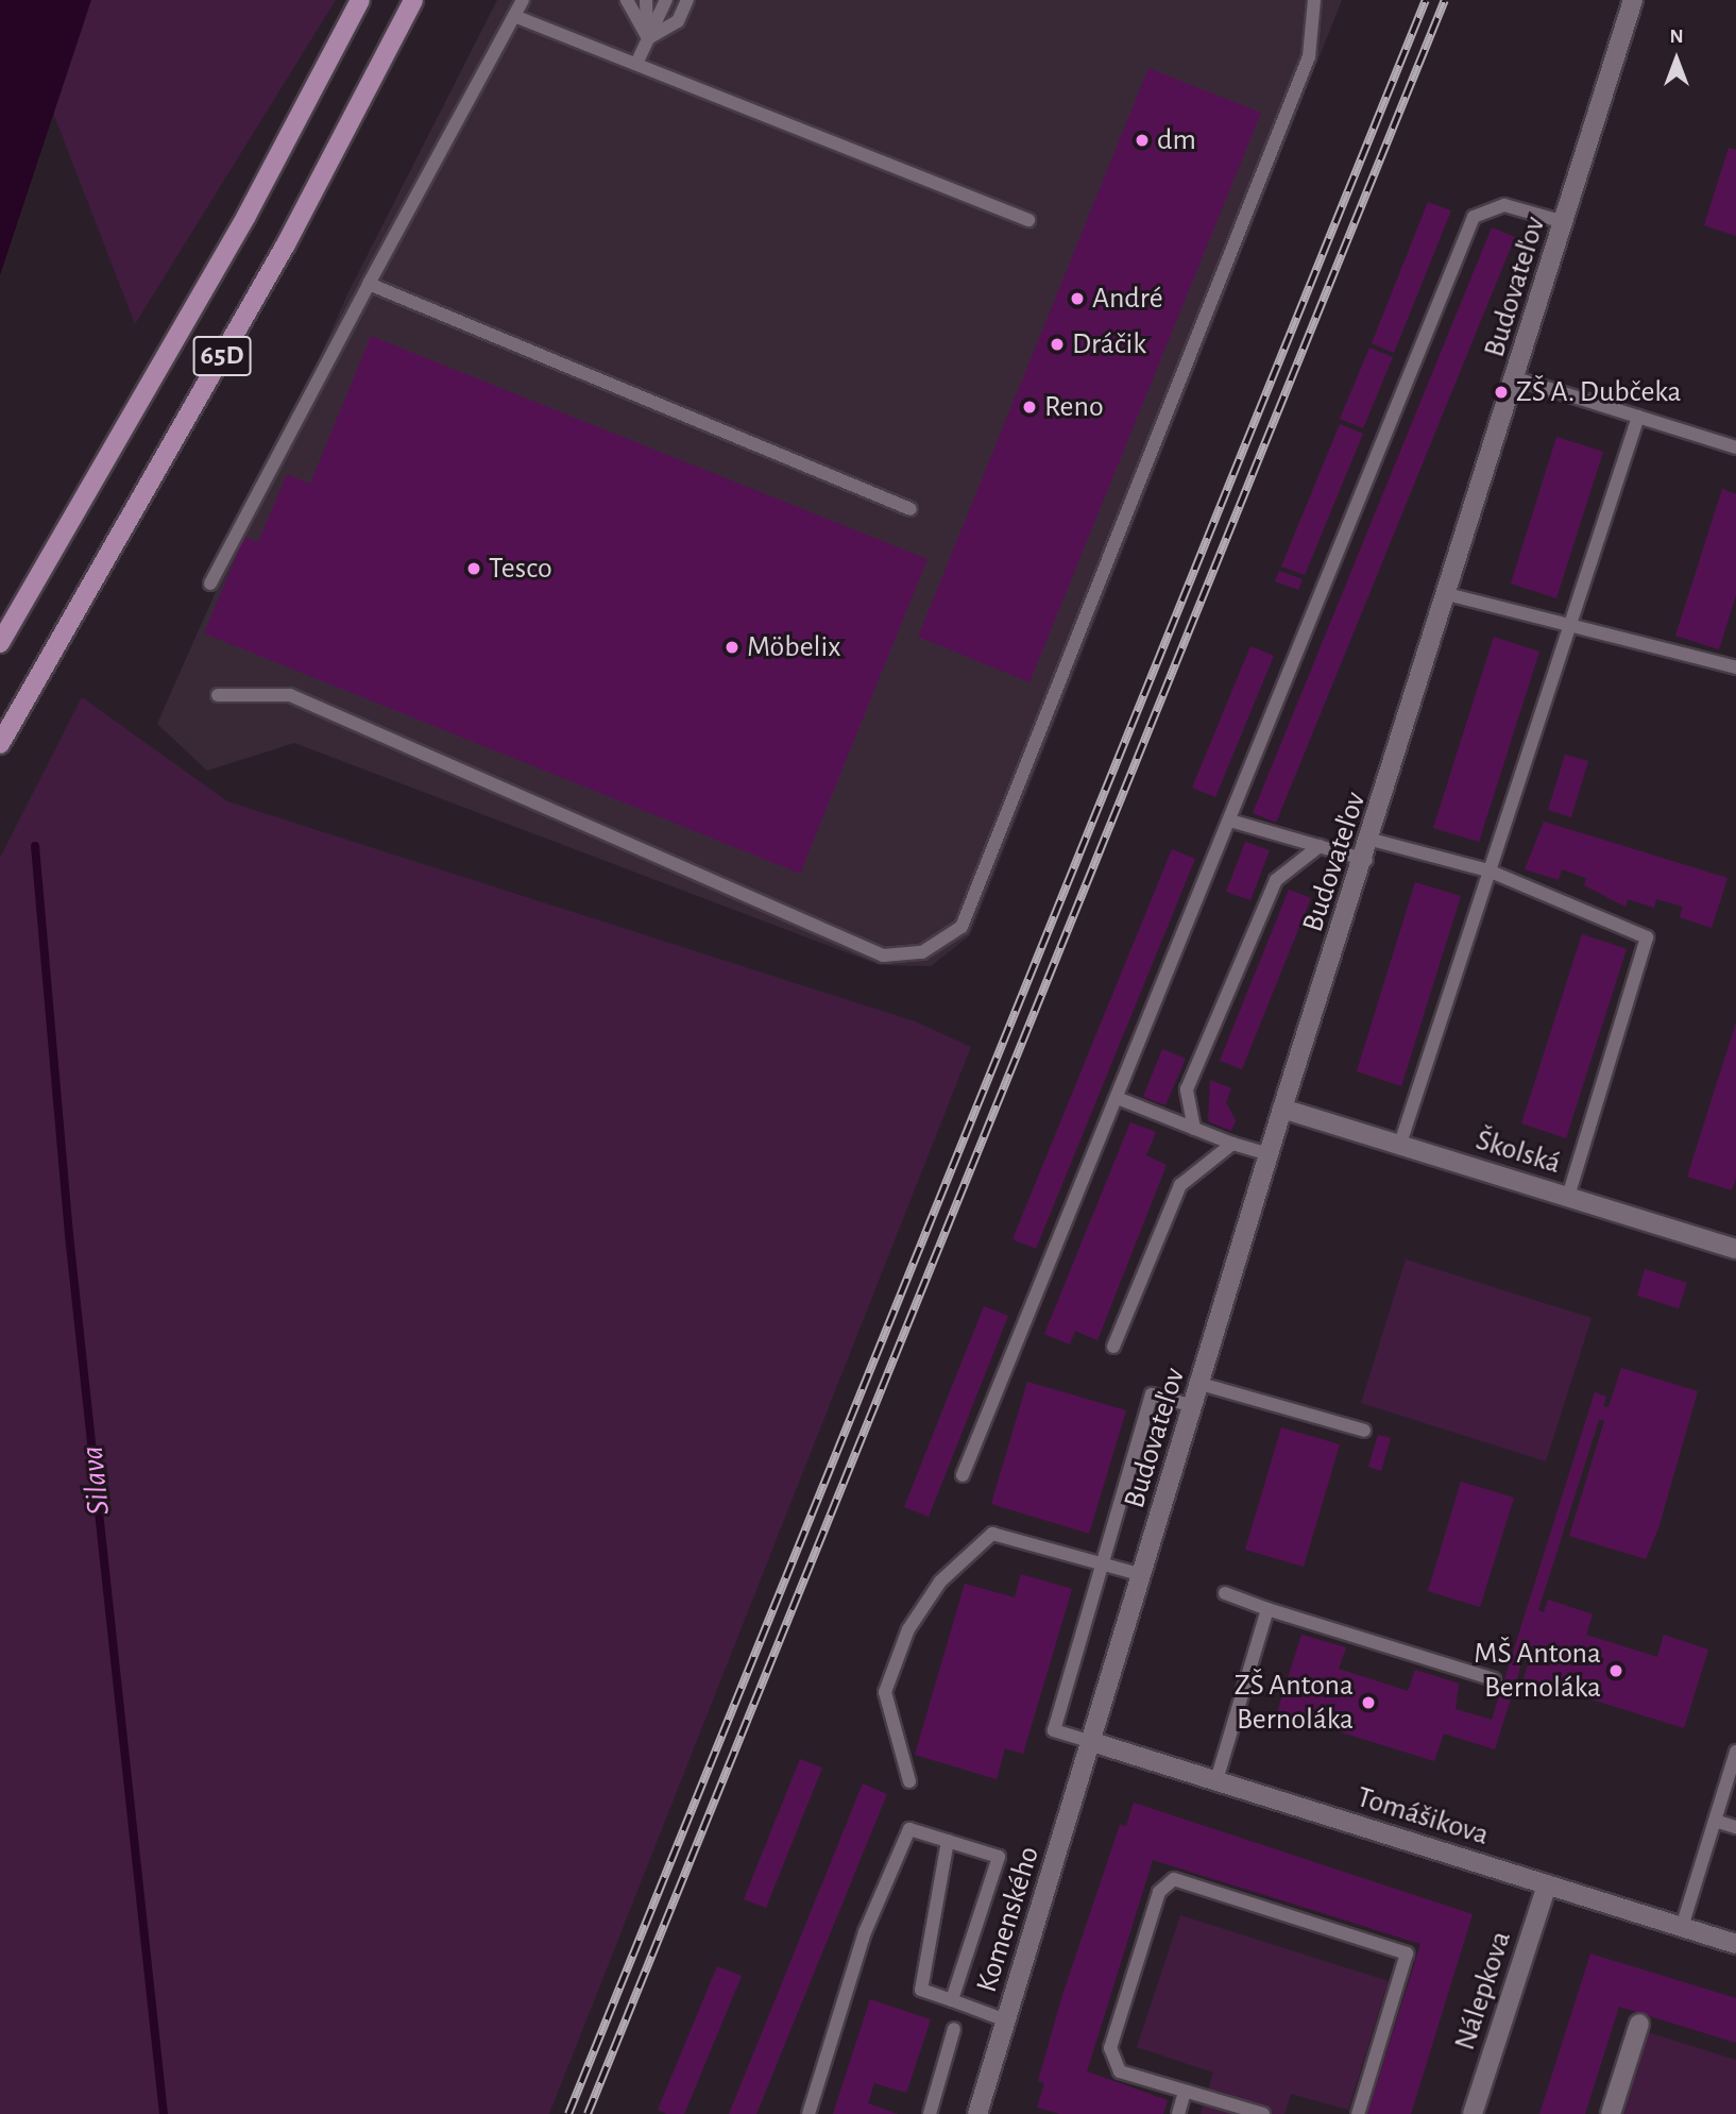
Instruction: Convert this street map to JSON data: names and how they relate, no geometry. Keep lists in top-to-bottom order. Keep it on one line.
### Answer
{"streets":{"main road":["65D"],"street":["Budovateľov","Školská","Tomášikova","Komenského","Nálepkova"]},"crossings":[["Budovateľov","Školská"],["Budovateľov","Tomášikova"],["Budovateľov","Komenského"],["Tomášikova","Komenského"],["Tomášikova","Nálepkova"]],"water":["Silava"],"places":["dm","André","Dráčik","ZŠ A. Dubčeka","Reno","Tesco","Möbelix","MŠ Antona Bernoláka","ZŠ Antona Bernoláka"],"north":"top"}
